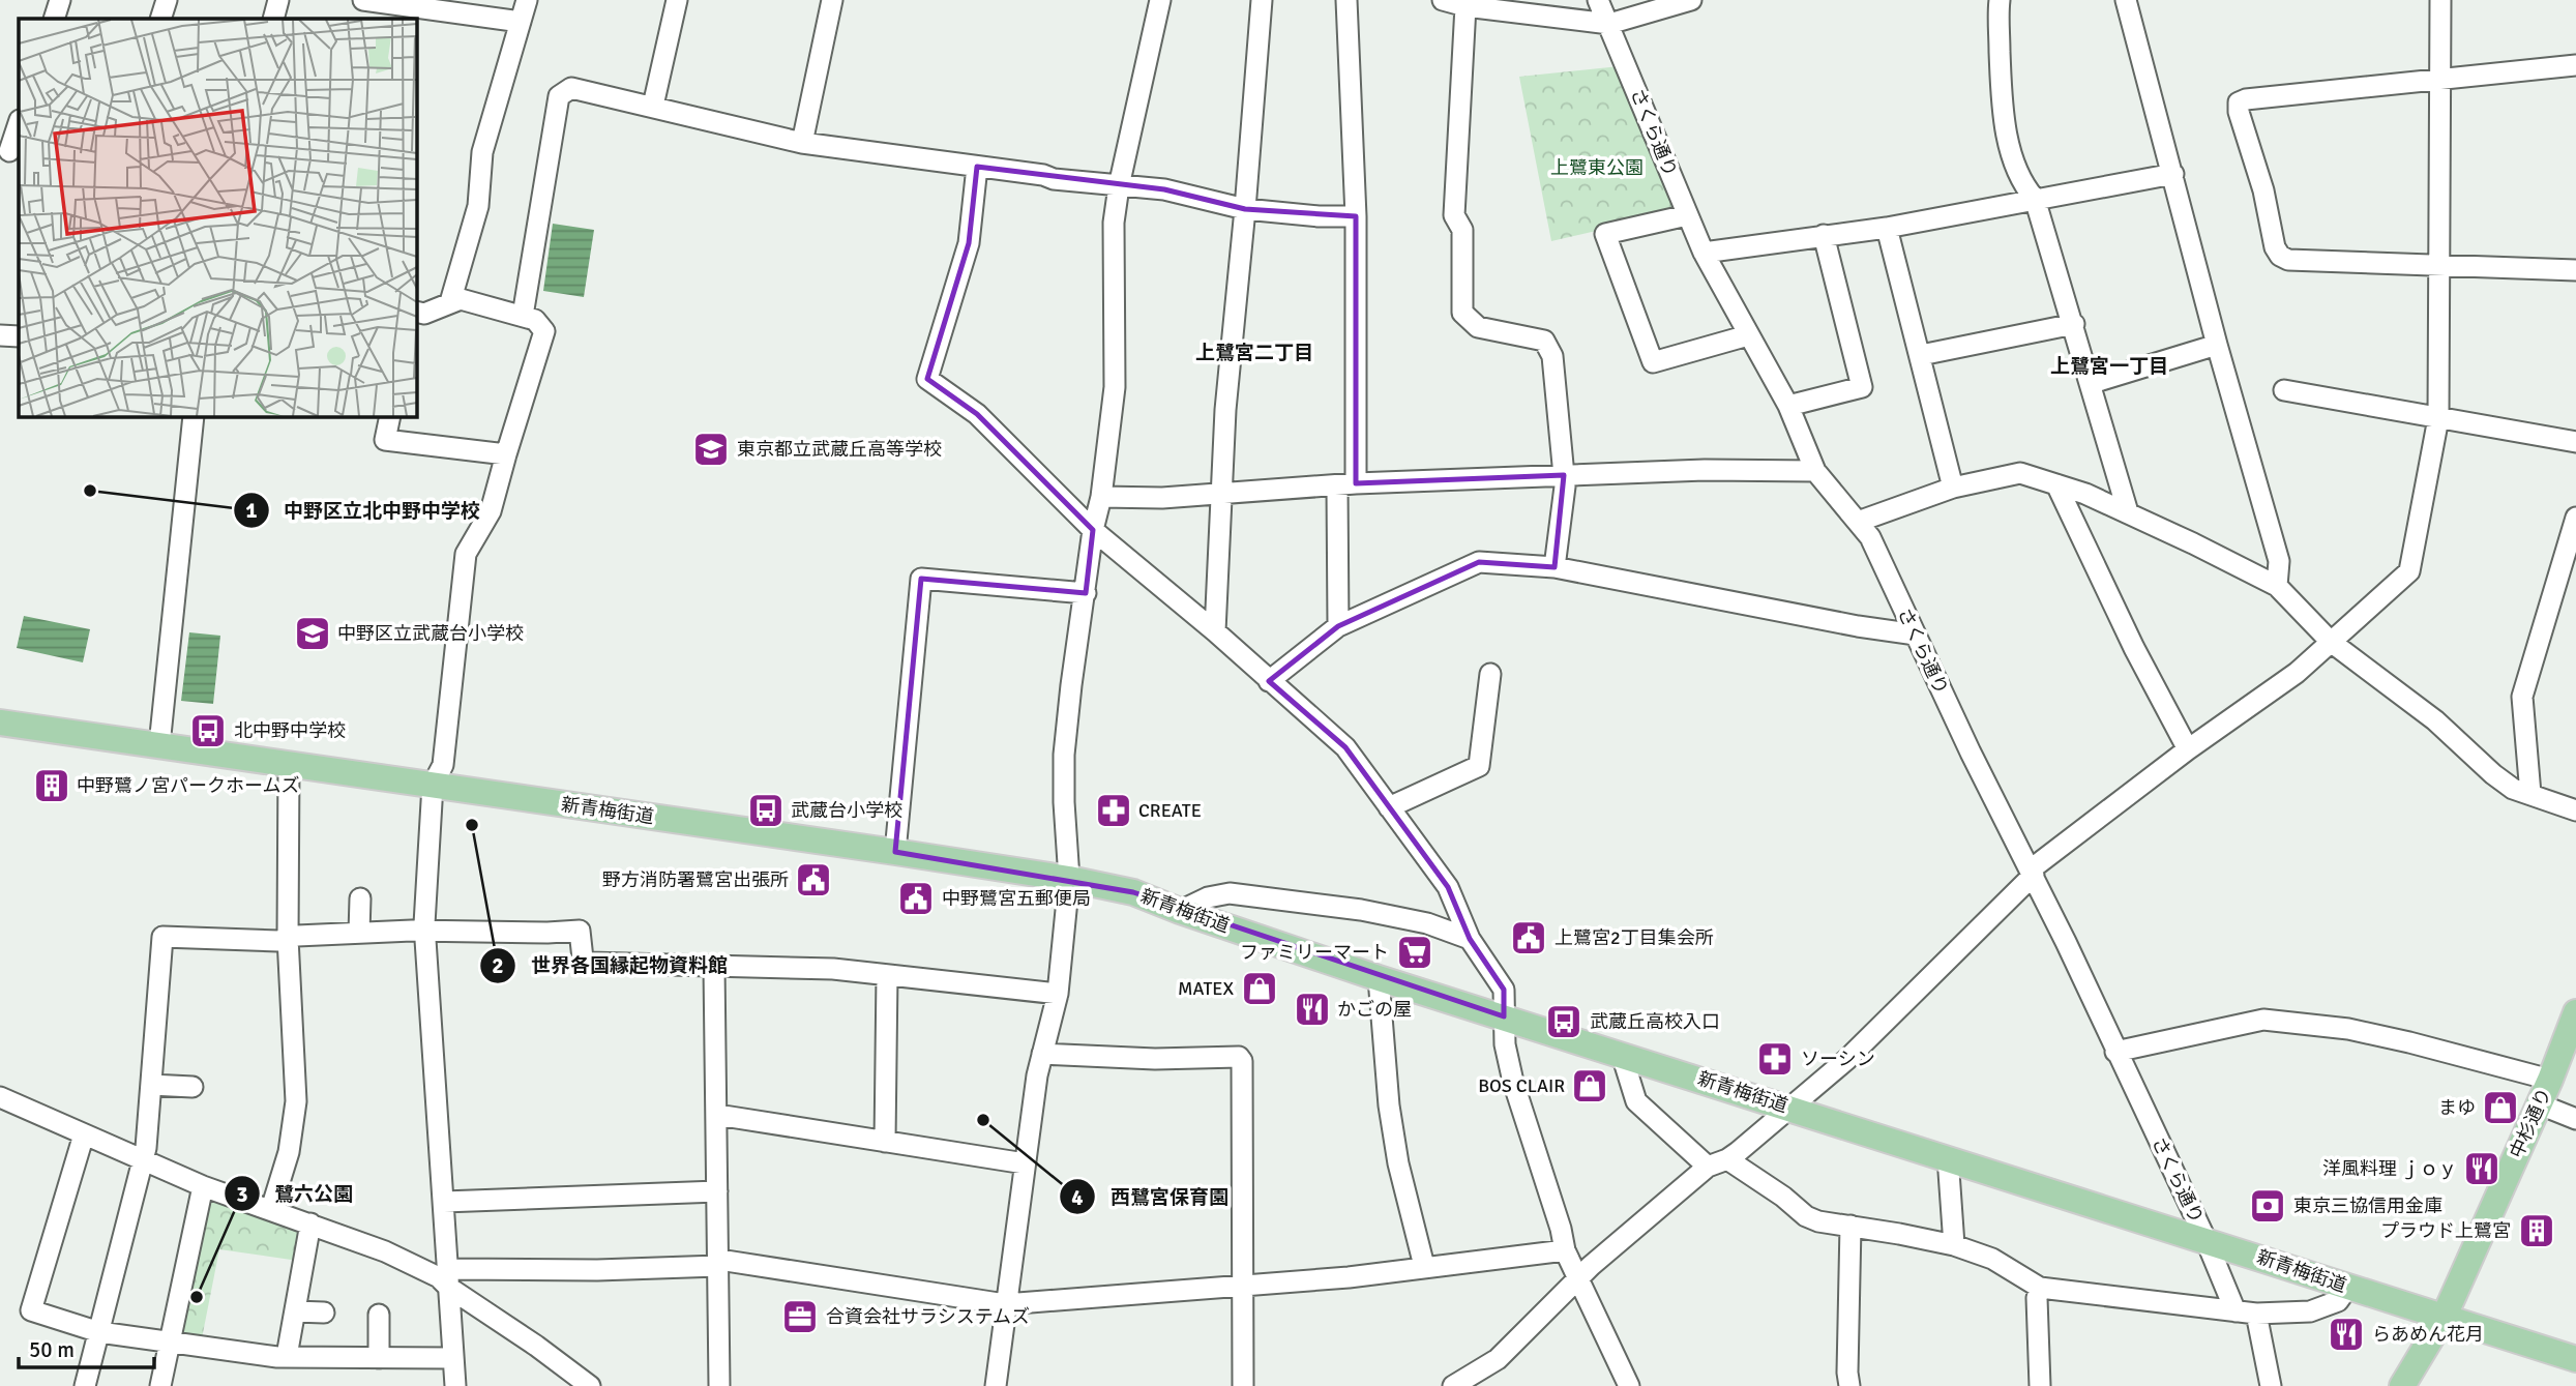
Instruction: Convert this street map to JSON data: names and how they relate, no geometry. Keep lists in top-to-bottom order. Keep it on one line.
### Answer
{"streets":{"main road":["新青梅街道","中杉通り"],"street":["さくら通り"]},"crossings":[["さくら通り","新青梅街道"],["新青梅街道","中杉通り"]],"districts":["上鷺宮二丁目","上鷺宮一丁目"],"parks":["上鷺東公園"],"places":{"school or university":["東京都立武蔵丘高等学校","中野区立武蔵台小学校"],"other":["中野区立北中野中学校","世界各国縁起物資料館","西鷺宮保育園","鷺六公園"],"bus stop":["北中野中学校","武蔵台小学校","武蔵丘高校入口"],"building":["中野鷺ノ宮パークホームズ","プラウド上鷺宮"],"pharmacy":["CREATE","ソーシン"],"public building":["野方消防署鷺宮出張所","中野鷺宮五郵便局","上鷺宮2丁目集会所"],"supermarket":["ファミリーマート"],"shop":["MATEX","BOS CLAIR","まゆ"],"restaurant":["かごの屋","洋風料理 ｊｏｙ","らあめん花月"],"bank":["東京三協信用金庫"],"office":["合資会社サラシステムズ"]},"scale_bar":"50 m"}
